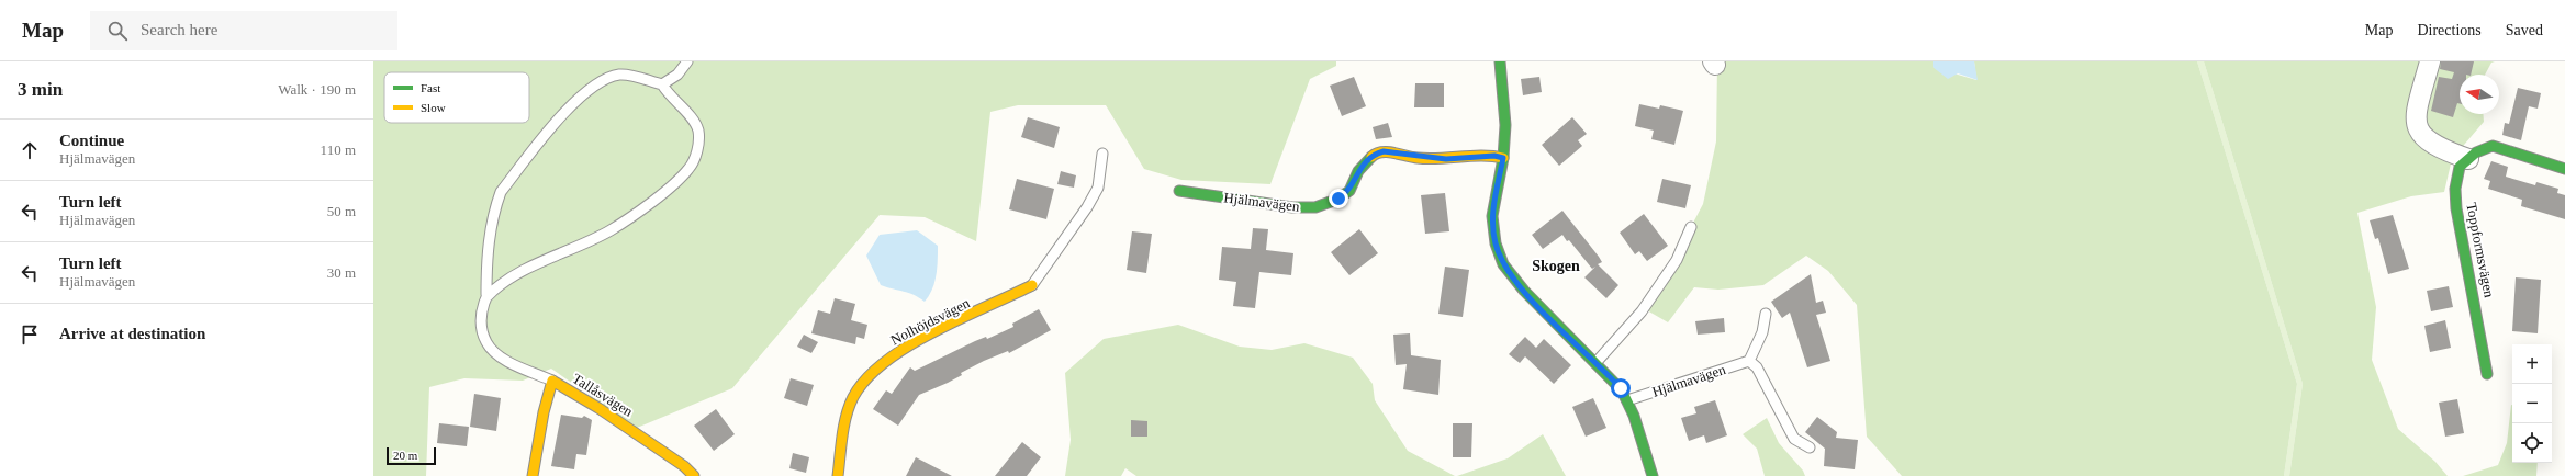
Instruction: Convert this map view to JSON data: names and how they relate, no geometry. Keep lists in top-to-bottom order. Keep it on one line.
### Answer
{"streets":{"street":["Hjälmavägen","Toppformsvägen","Nolhöjdsvägen","Tallåsvägen"]},"districts":["Skogen"],"legend":["Fast","Slow"],"scale_bar":"20 m","north":"left","page":{"header":"Map","search":"Search here","nav":["Map","Directions","Saved"],"heading":["3 min","Walk · 190 m"],"list":[["Continue","Hjälmavägen","110 m"],["Turn left","Hjälmavägen","50 m"],["Turn left","Hjälmavägen","30 m"],"Arrive at destination"],"map_buttons":["+","−"],"scale":"20 m"}}
